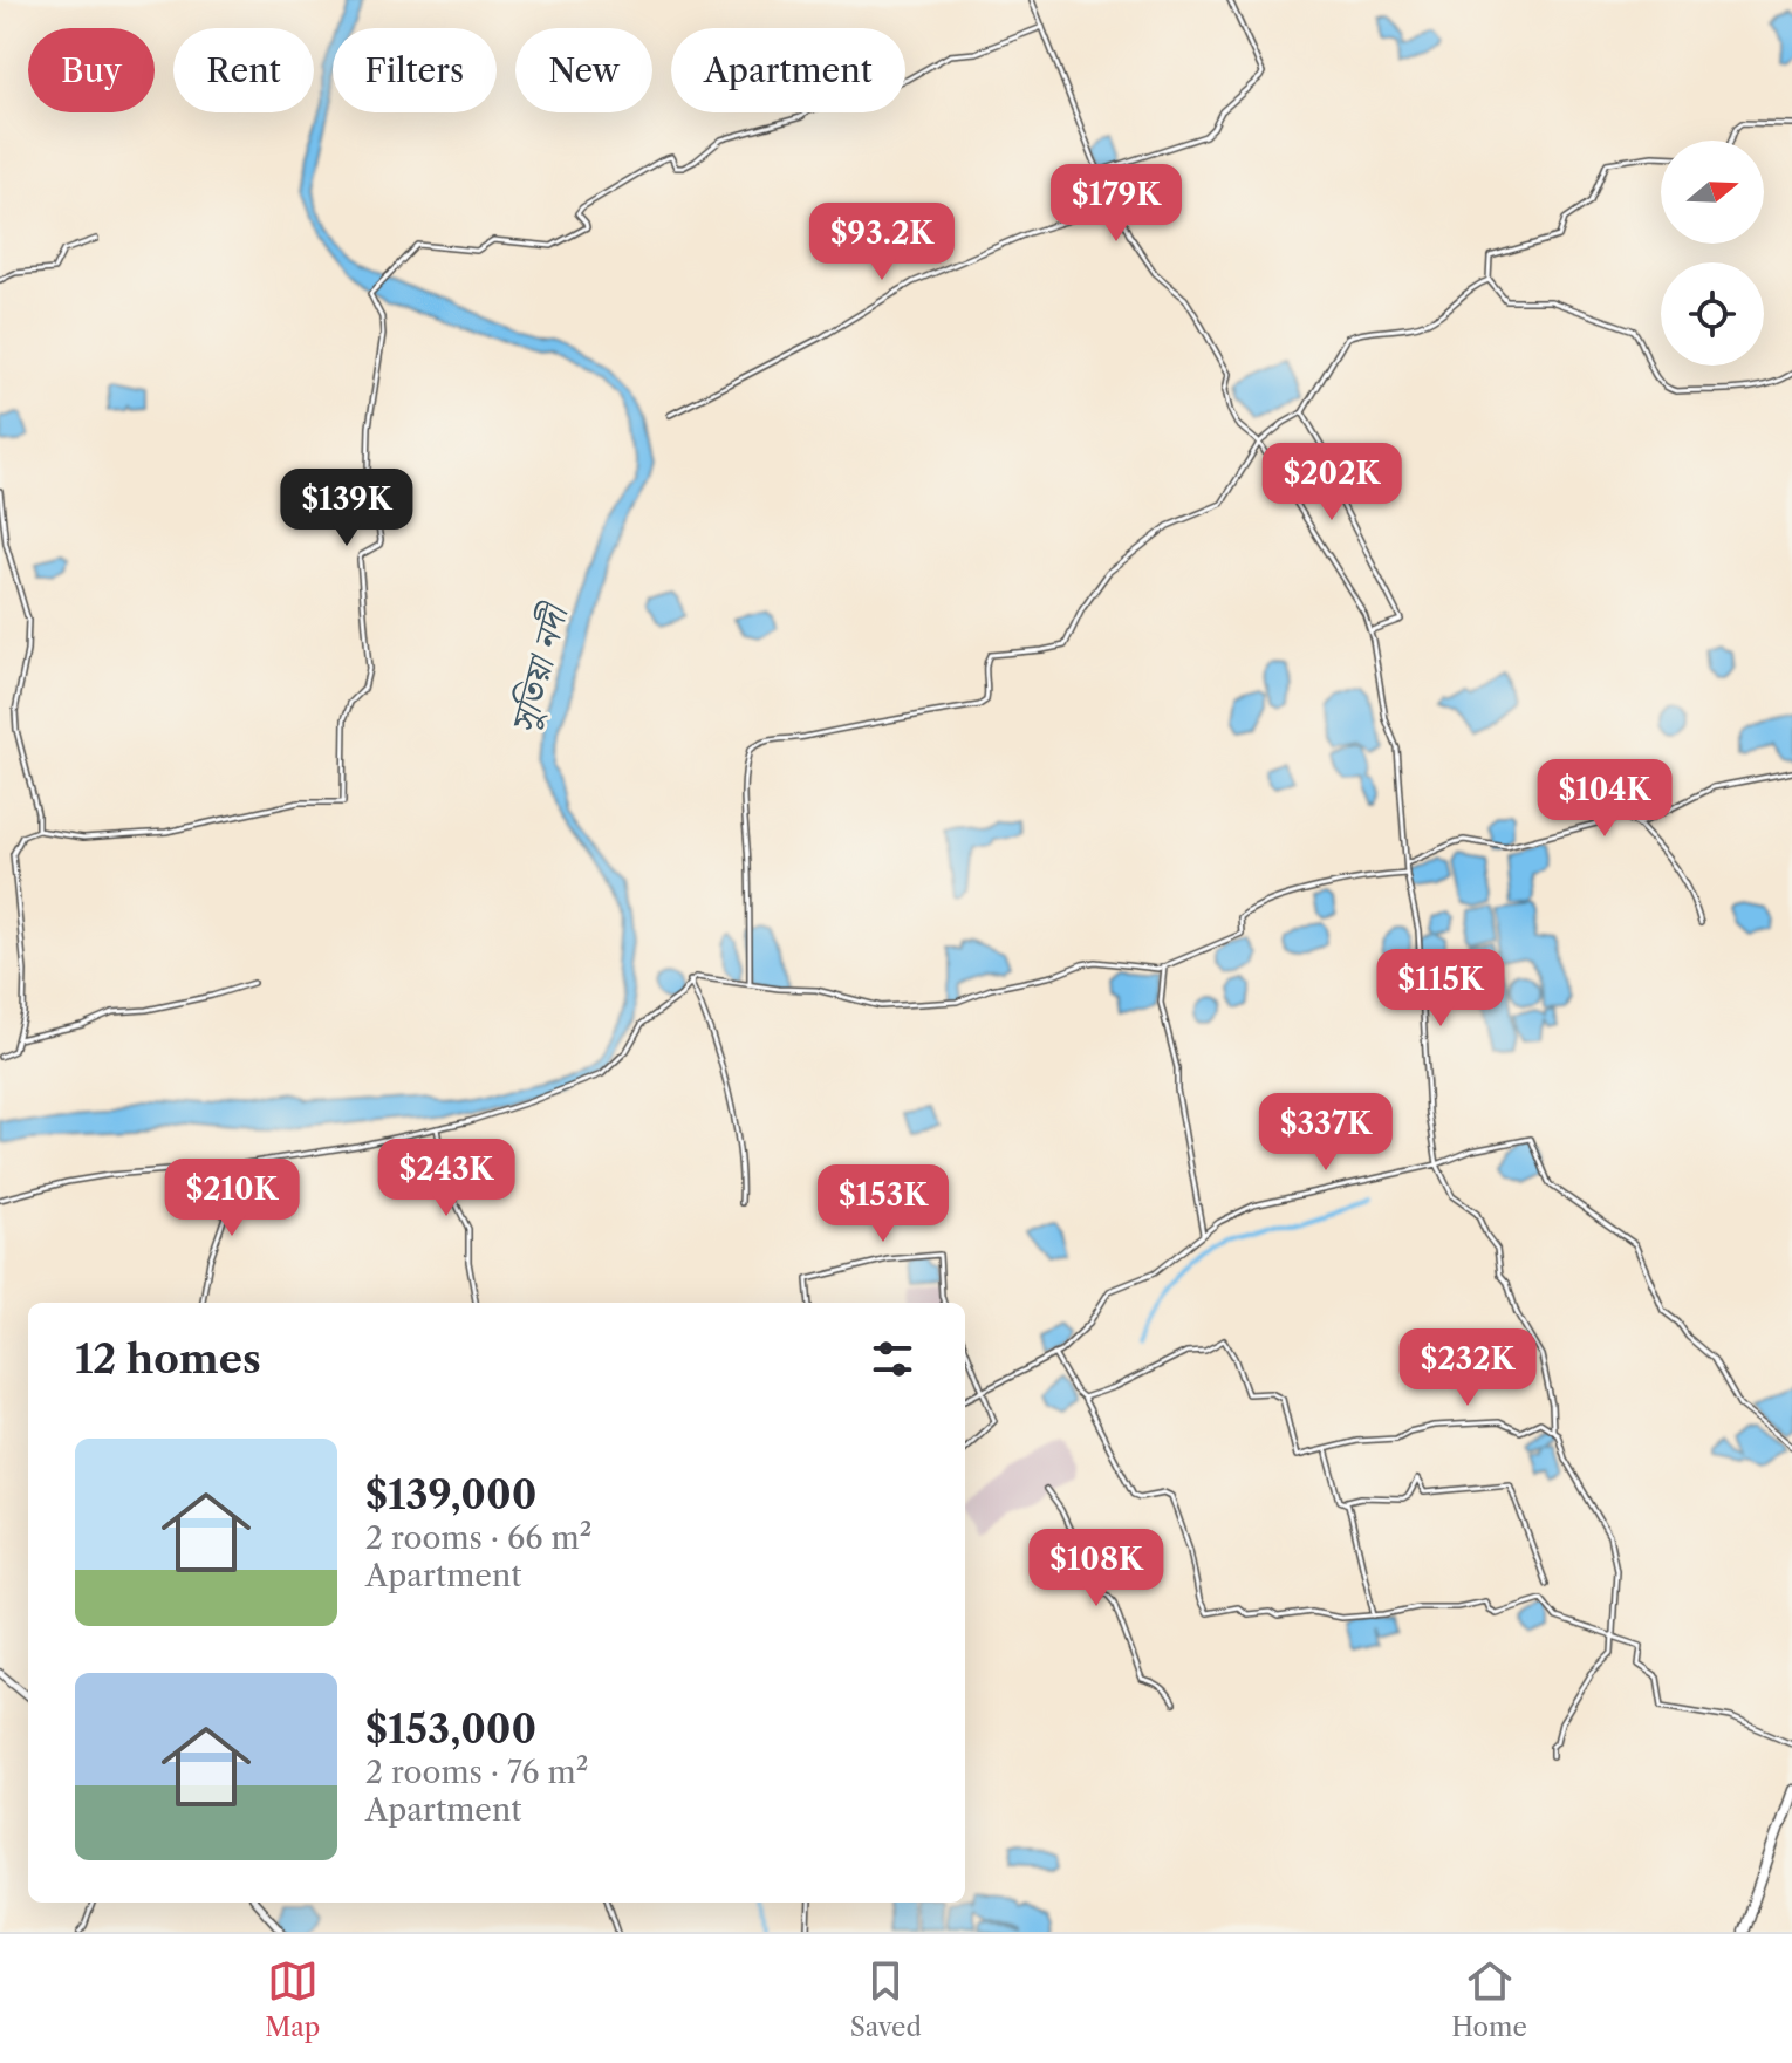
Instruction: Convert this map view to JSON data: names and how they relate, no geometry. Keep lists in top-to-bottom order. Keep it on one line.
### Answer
{"water":["সুতিয়া নদী"],"north":"right","page":{"chip":["Buy","Rent","Filters","New","Apartment"],"price":["$179K","$93.2K","$202K","$139K","$104K","$115K","$337K","$243K","$210K","$153K","$232K","$108K"],"heading":"12 homes","list":[{"name":"$139,000","note":"2 rooms · 66 m² · Apartment"},{"name":"$153,000","note":"2 rooms · 76 m² · Apartment"}],"tabs":["Map","Saved","Home"]}}
